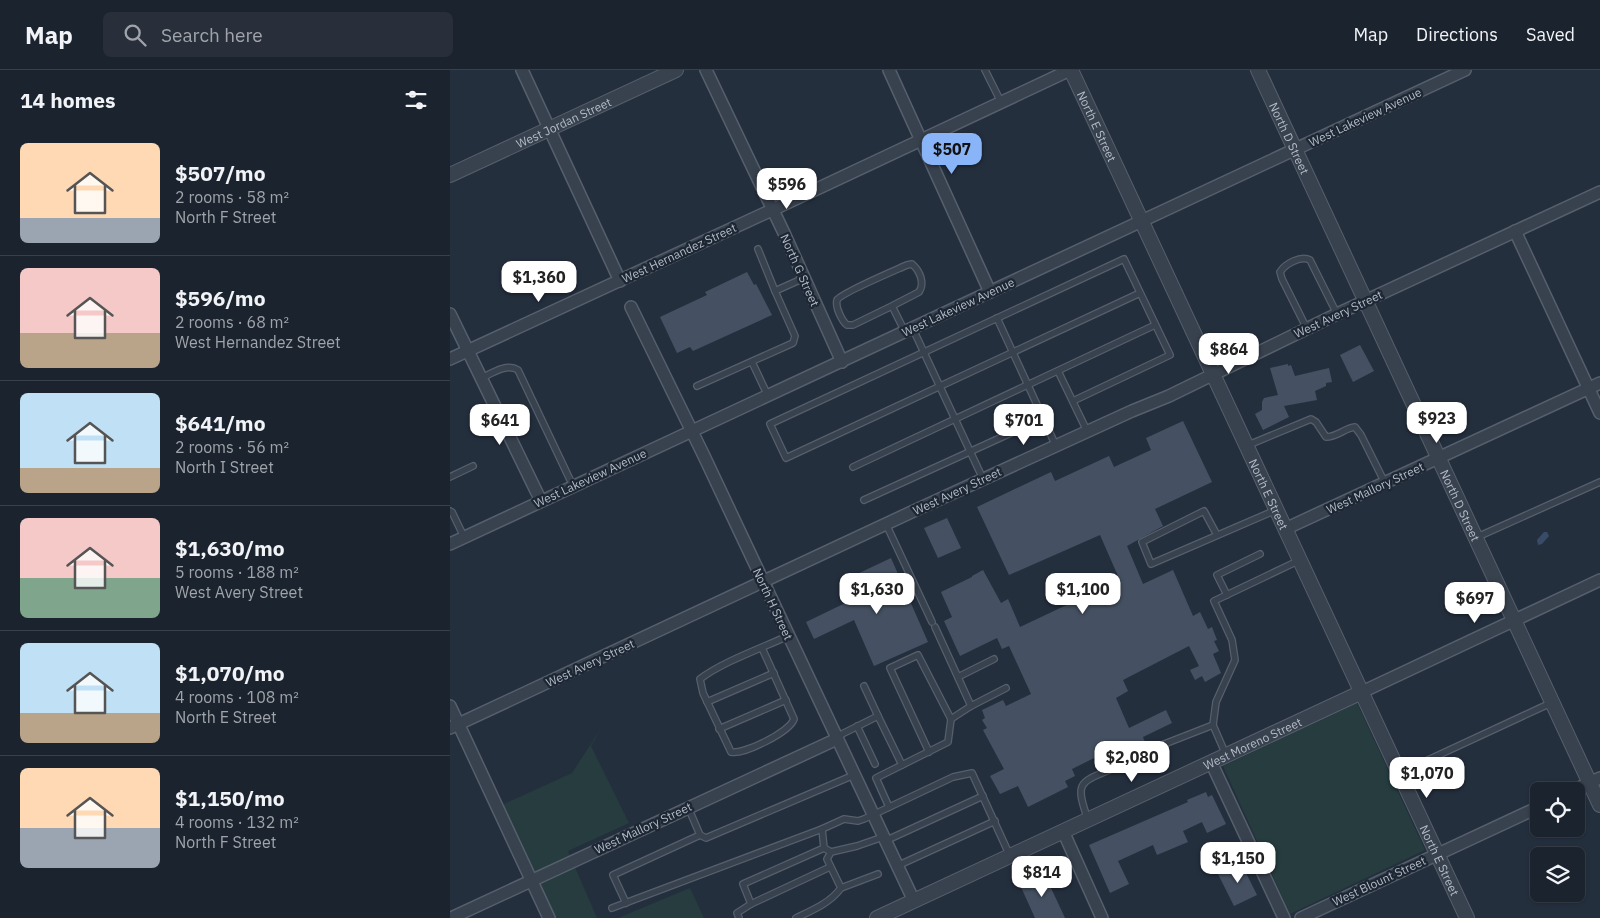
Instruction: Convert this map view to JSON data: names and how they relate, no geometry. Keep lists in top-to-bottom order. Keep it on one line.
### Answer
{"streets":{"street":["West Lakeview Avenue","West Jordan Street","North E Street","North D Street","West Hernandez Street","North G Street","West Avery Street","West Mallory Street","North H Street","West Moreno Street","West Blount Street"]},"crossings":[["West Lakeview Avenue","North E Street"],["West Lakeview Avenue","North D Street"],["West Lakeview Avenue","North G Street"],["West Lakeview Avenue","North H Street"],["North E Street","West Hernandez Street"],["North E Street","West Avery Street"],["North E Street","West Mallory Street"],["North E Street","West Moreno Street"],["North E Street","West Blount Street"],["North D Street","West Avery Street"],["North D Street","West Mallory Street"],["North D Street","West Moreno Street"],["West Hernandez Street","North G Street"],["West Avery Street","North H Street"],["West Mallory Street","North H Street"],["North H Street","West Moreno Street"]],"page":{"header":"Map","search":"Search here","nav":["Map","Directions","Saved"],"heading":"14 homes","list":[{"name":"$507/mo","note":"2 rooms · 58 m² · North F Street"},{"name":"$596/mo","note":"2 rooms · 68 m² · West Hernandez Street"},{"name":"$641/mo","note":"2 rooms · 56 m² · North I Street"},{"name":"$1,630/mo","note":"5 rooms · 188 m² · West Avery Street"},{"name":"$1,070/mo","note":"4 rooms · 108 m² · North E Street"},{"name":"$1,150/mo","note":"4 rooms · 132 m² · North F Street"}],"price":["$507","$596","$1,360","$864","$923","$641","$701","$1,630","$1,100","$697","$2,080","$1,070","$1,150","$814"]}}
